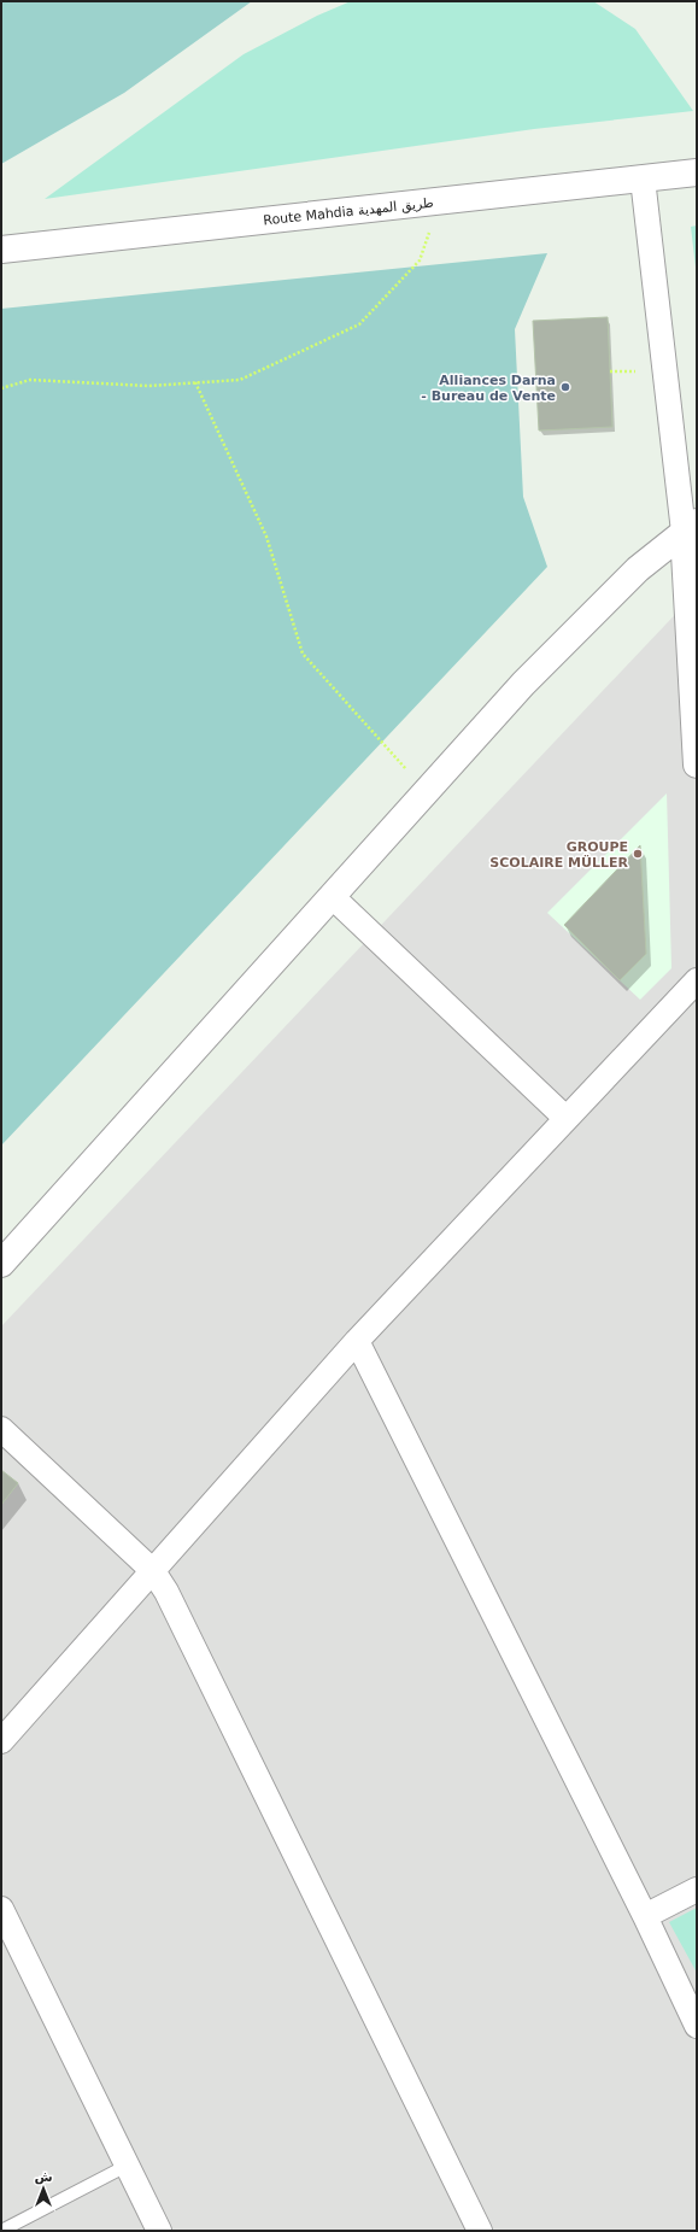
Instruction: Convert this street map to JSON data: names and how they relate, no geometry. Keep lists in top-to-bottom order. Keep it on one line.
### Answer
{"streets":{"street":["Route Mahdia طريق المهدية"]},"places":["Alliances Darna - Bureau de Vente","GROUPE SCOLAIRE MÜLLER"],"north":"top"}
